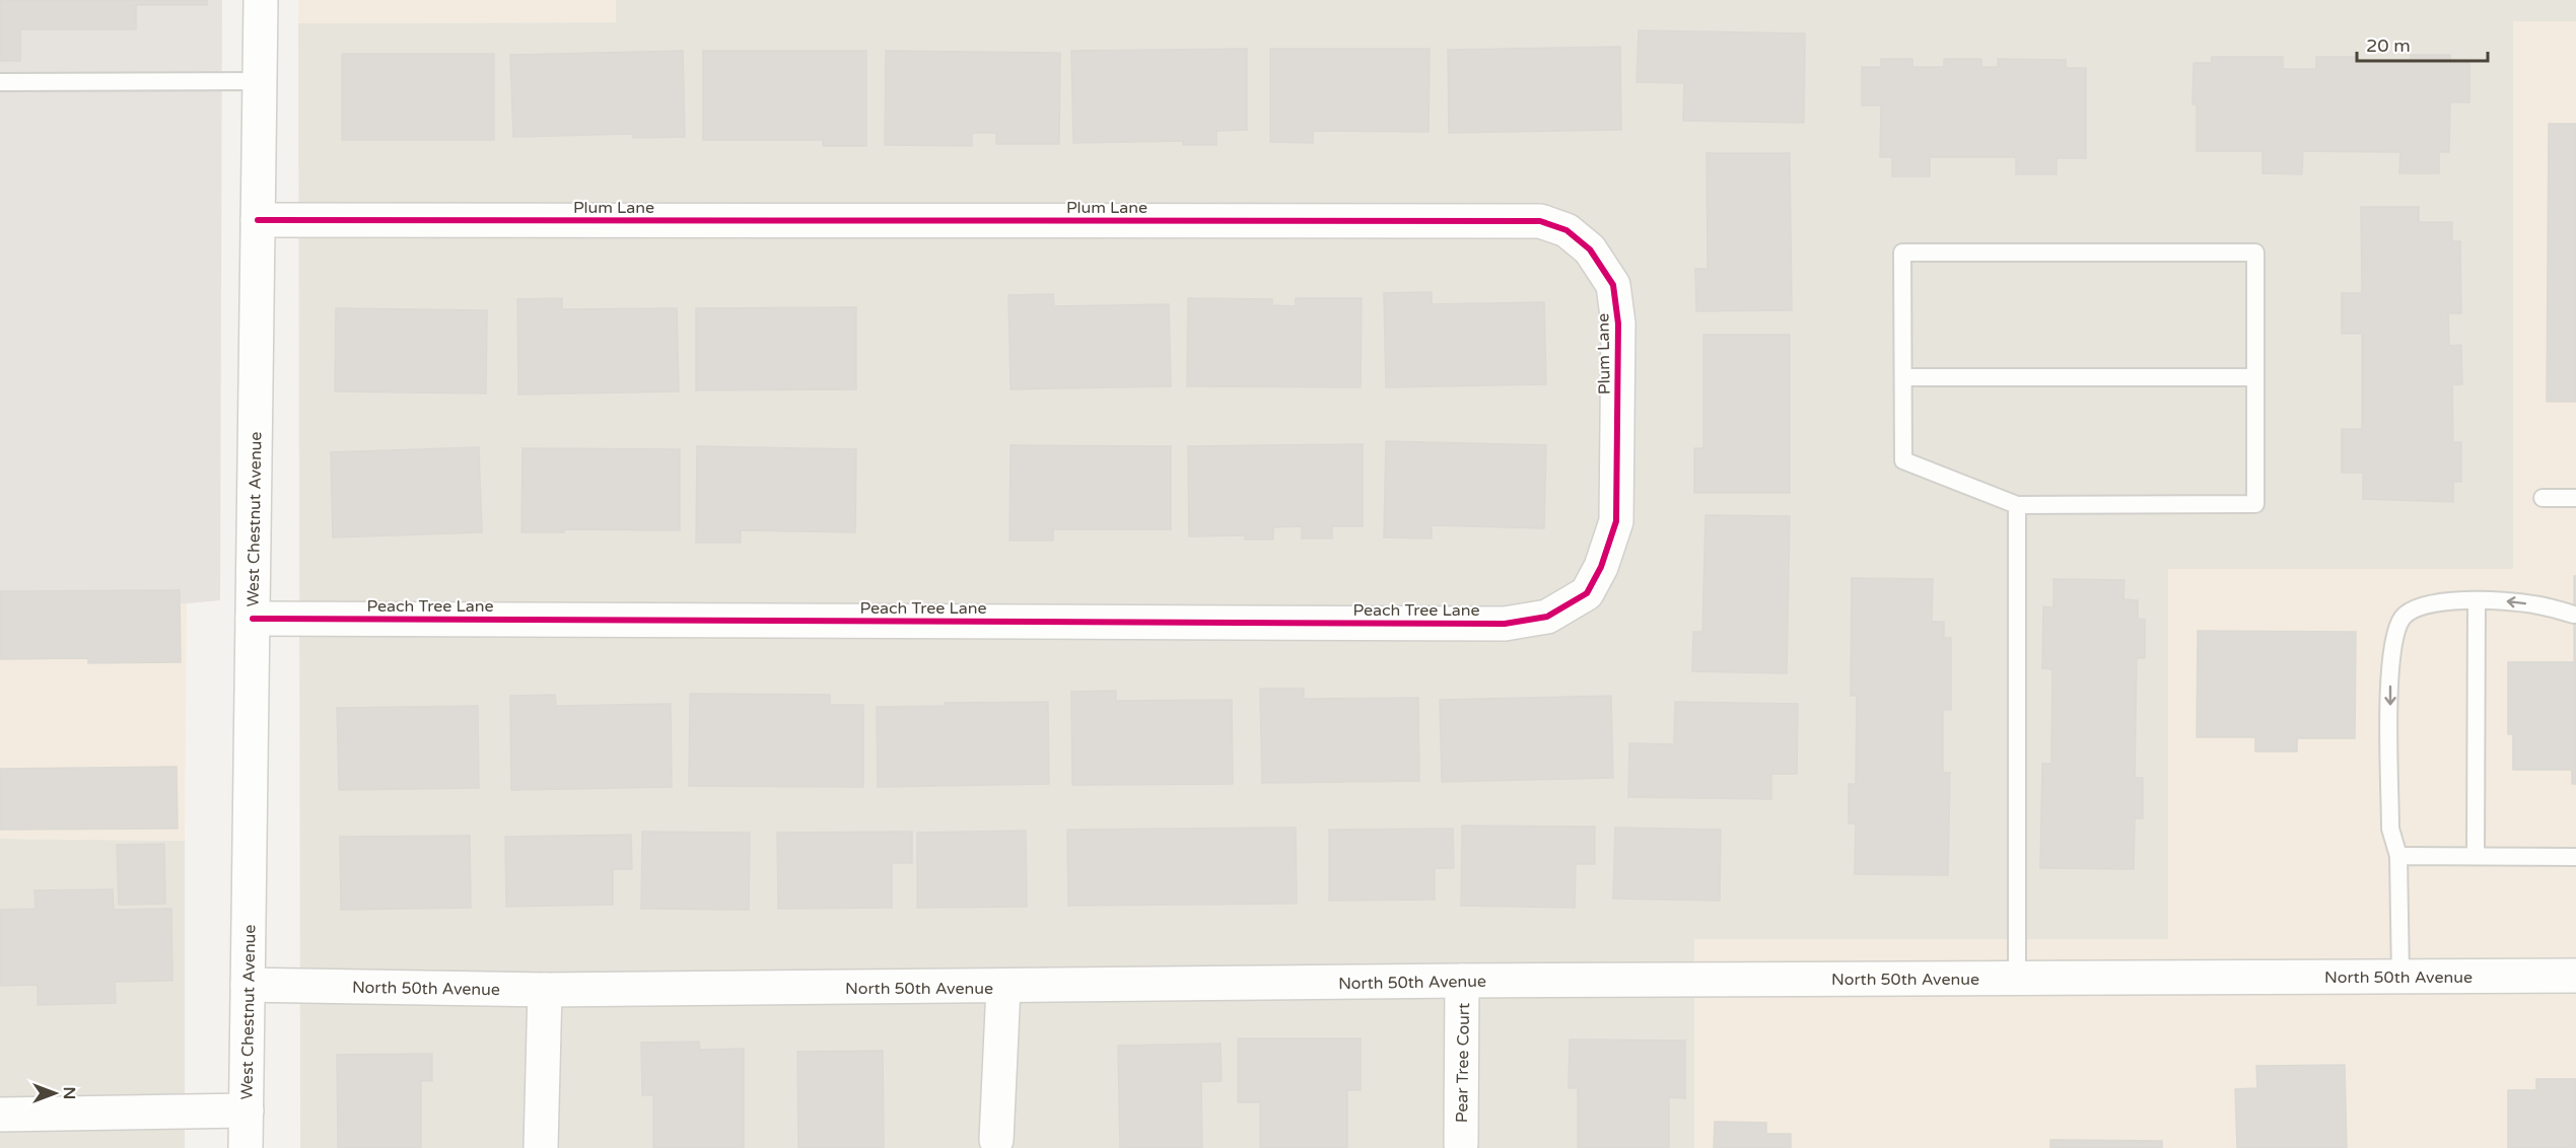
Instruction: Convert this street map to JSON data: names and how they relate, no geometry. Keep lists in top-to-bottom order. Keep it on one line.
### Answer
{"streets":{"street":["Plum Lane","West Chestnut Avenue","Peach Tree Lane","North 50th Avenue","Pear Tree Court"]},"crossings":[["Plum Lane","West Chestnut Avenue"],["Plum Lane","Peach Tree Lane"],["West Chestnut Avenue","Peach Tree Lane"],["West Chestnut Avenue","North 50th Avenue"],["North 50th Avenue","Pear Tree Court"]],"scale_bar":"20 m","north":"right"}
